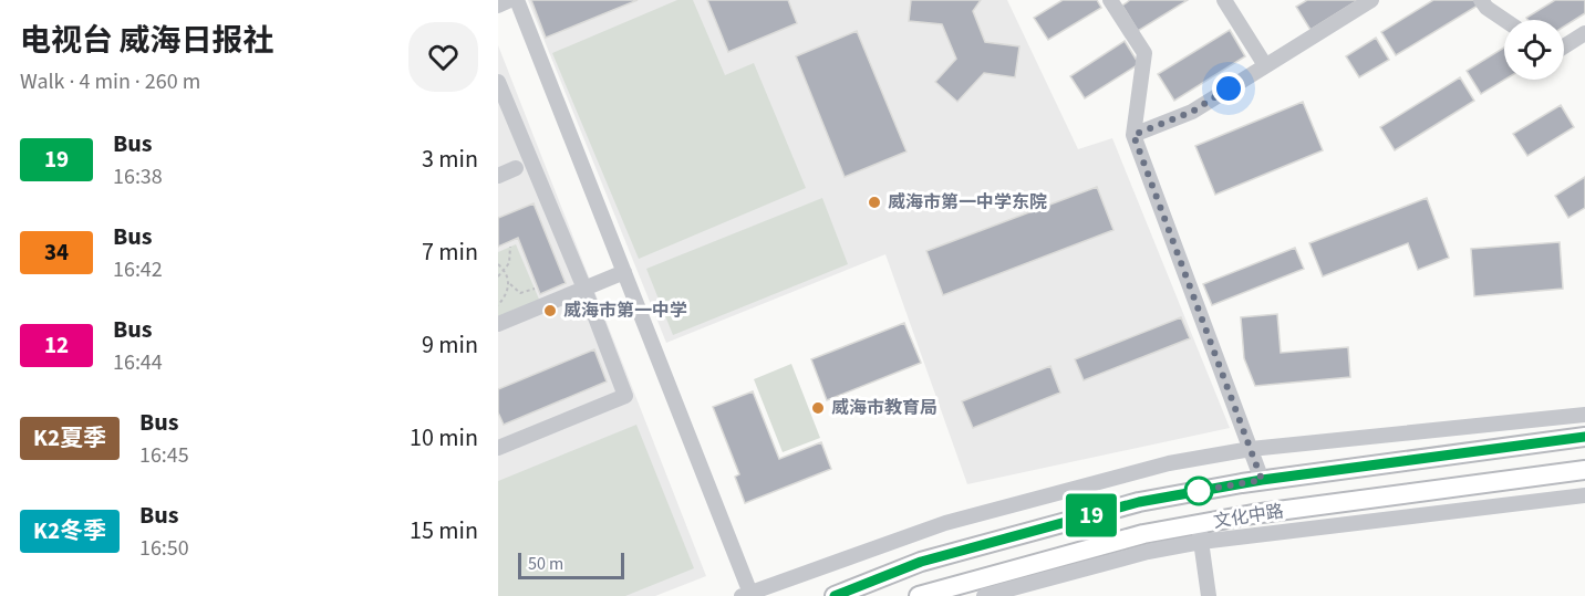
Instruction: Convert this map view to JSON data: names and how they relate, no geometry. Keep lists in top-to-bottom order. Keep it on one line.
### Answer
{"streets":{"main road":["文化中路"]},"places":["威海市第一中学东院","威海市第一中学","威海市教育局"],"lines":["bus line 19"],"scale_bar":"50 m","page":{"heading":["电视台 威海日报社","Walk · 4 min · 260 m"],"on_map":"19","list":[{"mark":"19","name":"Bus","note":"16:38","value":"3 min"},{"mark":"34","name":"Bus","note":"16:42","value":"7 min"},{"mark":"12","name":"Bus","note":"16:44","value":"9 min"},{"mark":"K2夏季","name":"Bus","note":"16:45","value":"10 min"},{"mark":"K2冬季","name":"Bus","note":"16:50","value":"15 min"}],"scale":"50 m"}}
